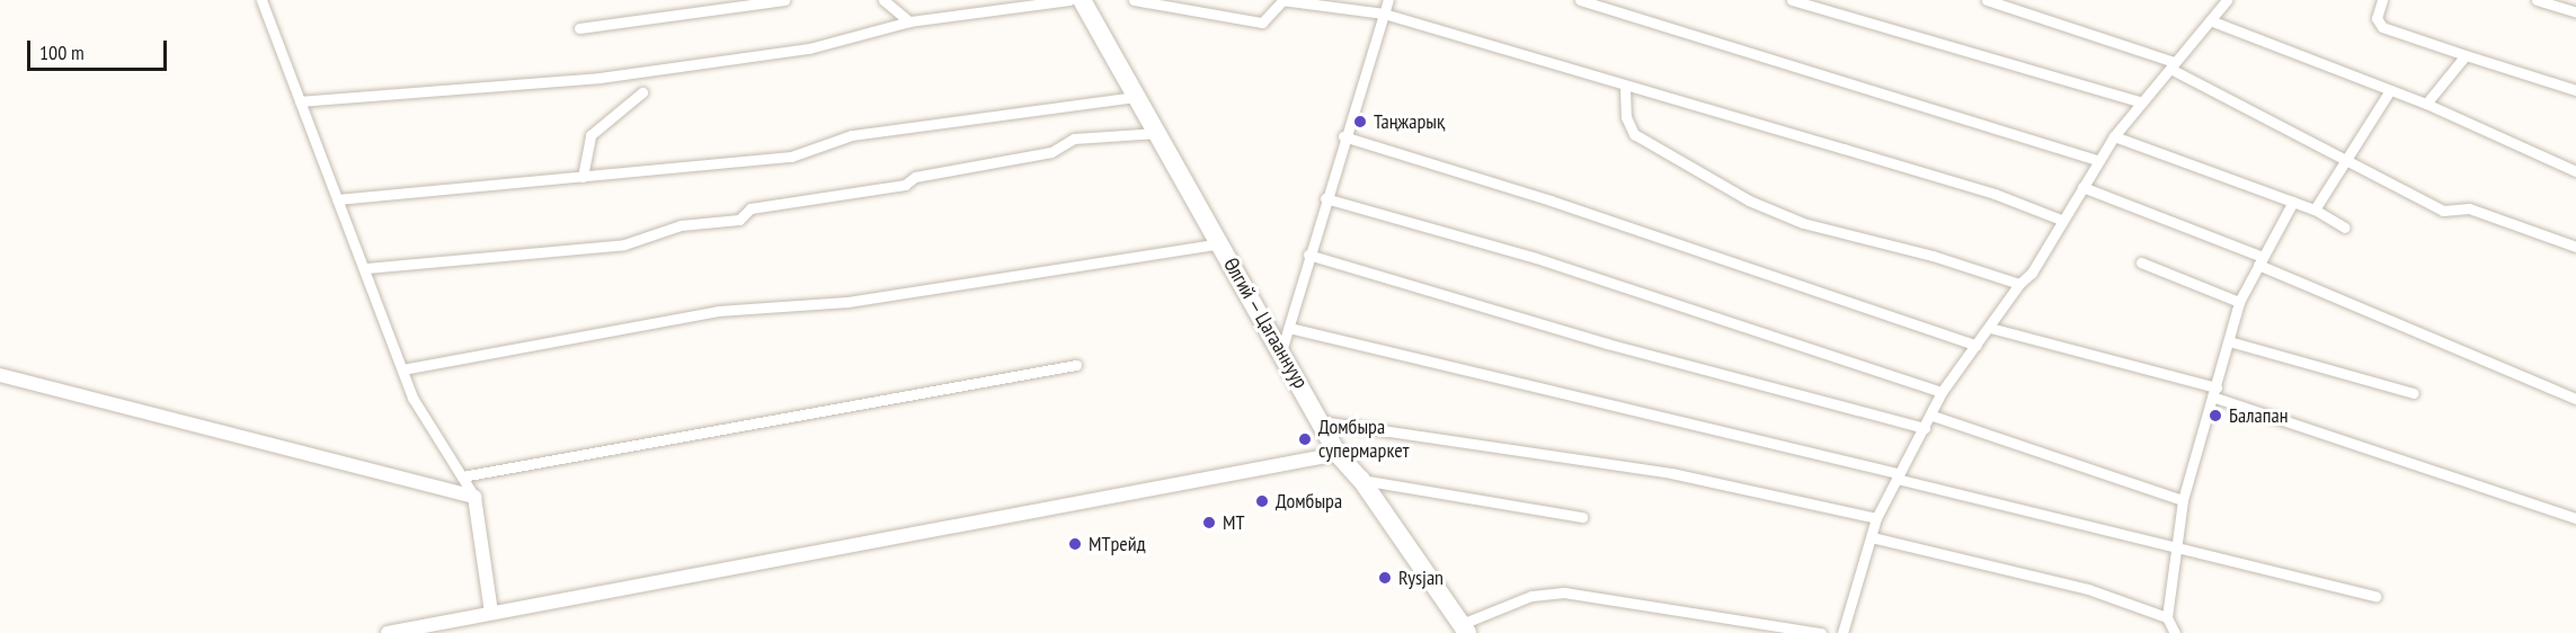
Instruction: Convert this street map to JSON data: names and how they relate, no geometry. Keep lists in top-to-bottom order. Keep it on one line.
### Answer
{"streets":{"highway":["Өлгий — Цагааннуур"]},"places":["Таңжарық","Балапан","Домбыра супермаркет","Домбыра","МТ","MTрейд","Rysjan"],"scale_bar":"100 m"}
